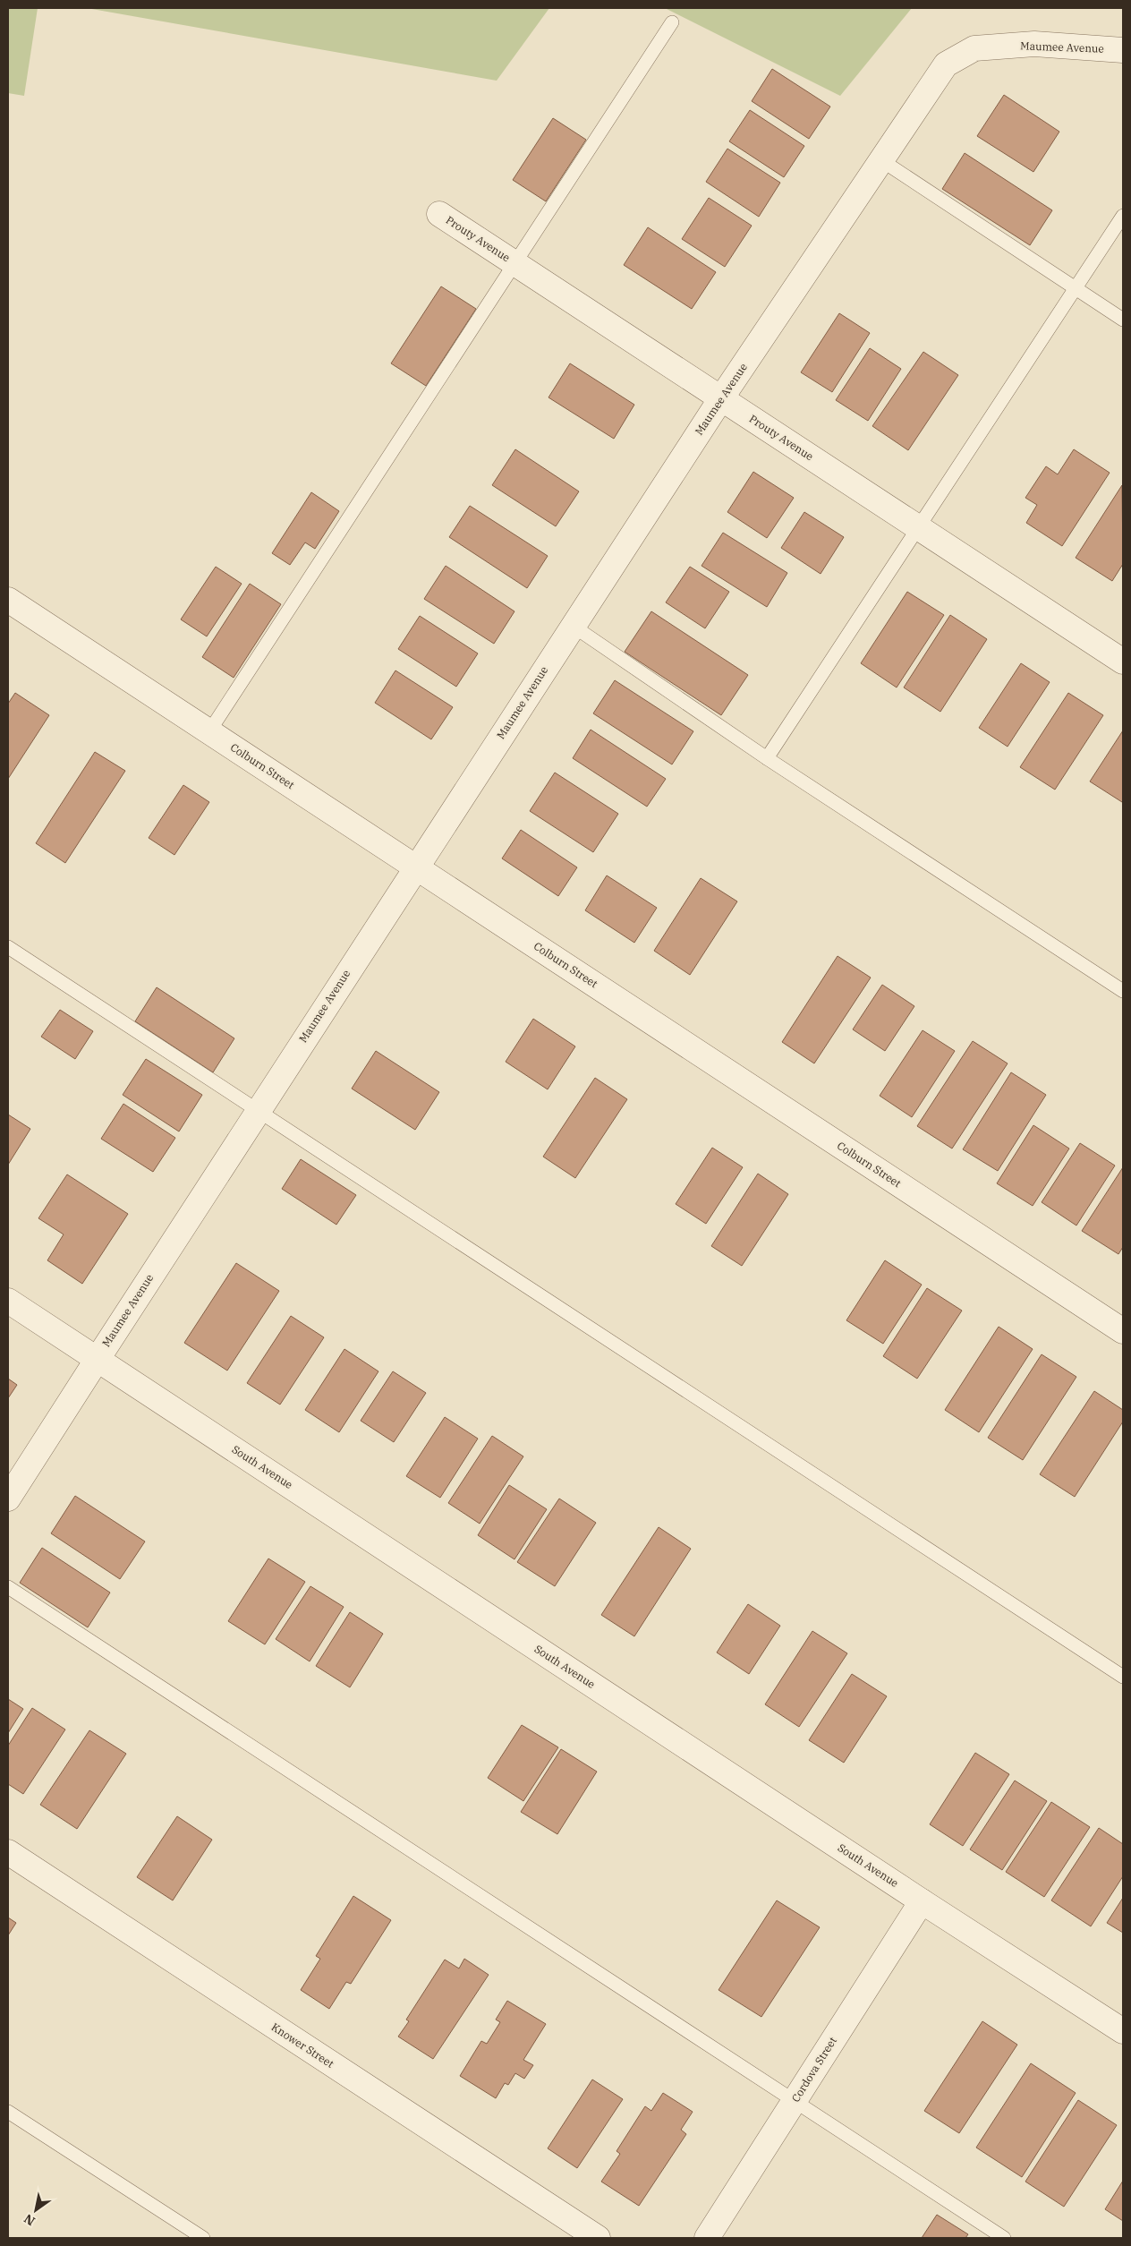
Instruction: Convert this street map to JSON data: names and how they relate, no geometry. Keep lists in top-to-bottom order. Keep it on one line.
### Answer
{"streets":{"street":["Maumee Avenue","Prouty Avenue","Colburn Street","South Avenue","Knower Street","Cordova Street"]},"crossings":[["Maumee Avenue","Prouty Avenue"],["Maumee Avenue","Colburn Street"],["Maumee Avenue","South Avenue"],["South Avenue","Cordova Street"]],"north":"bottom left"}
